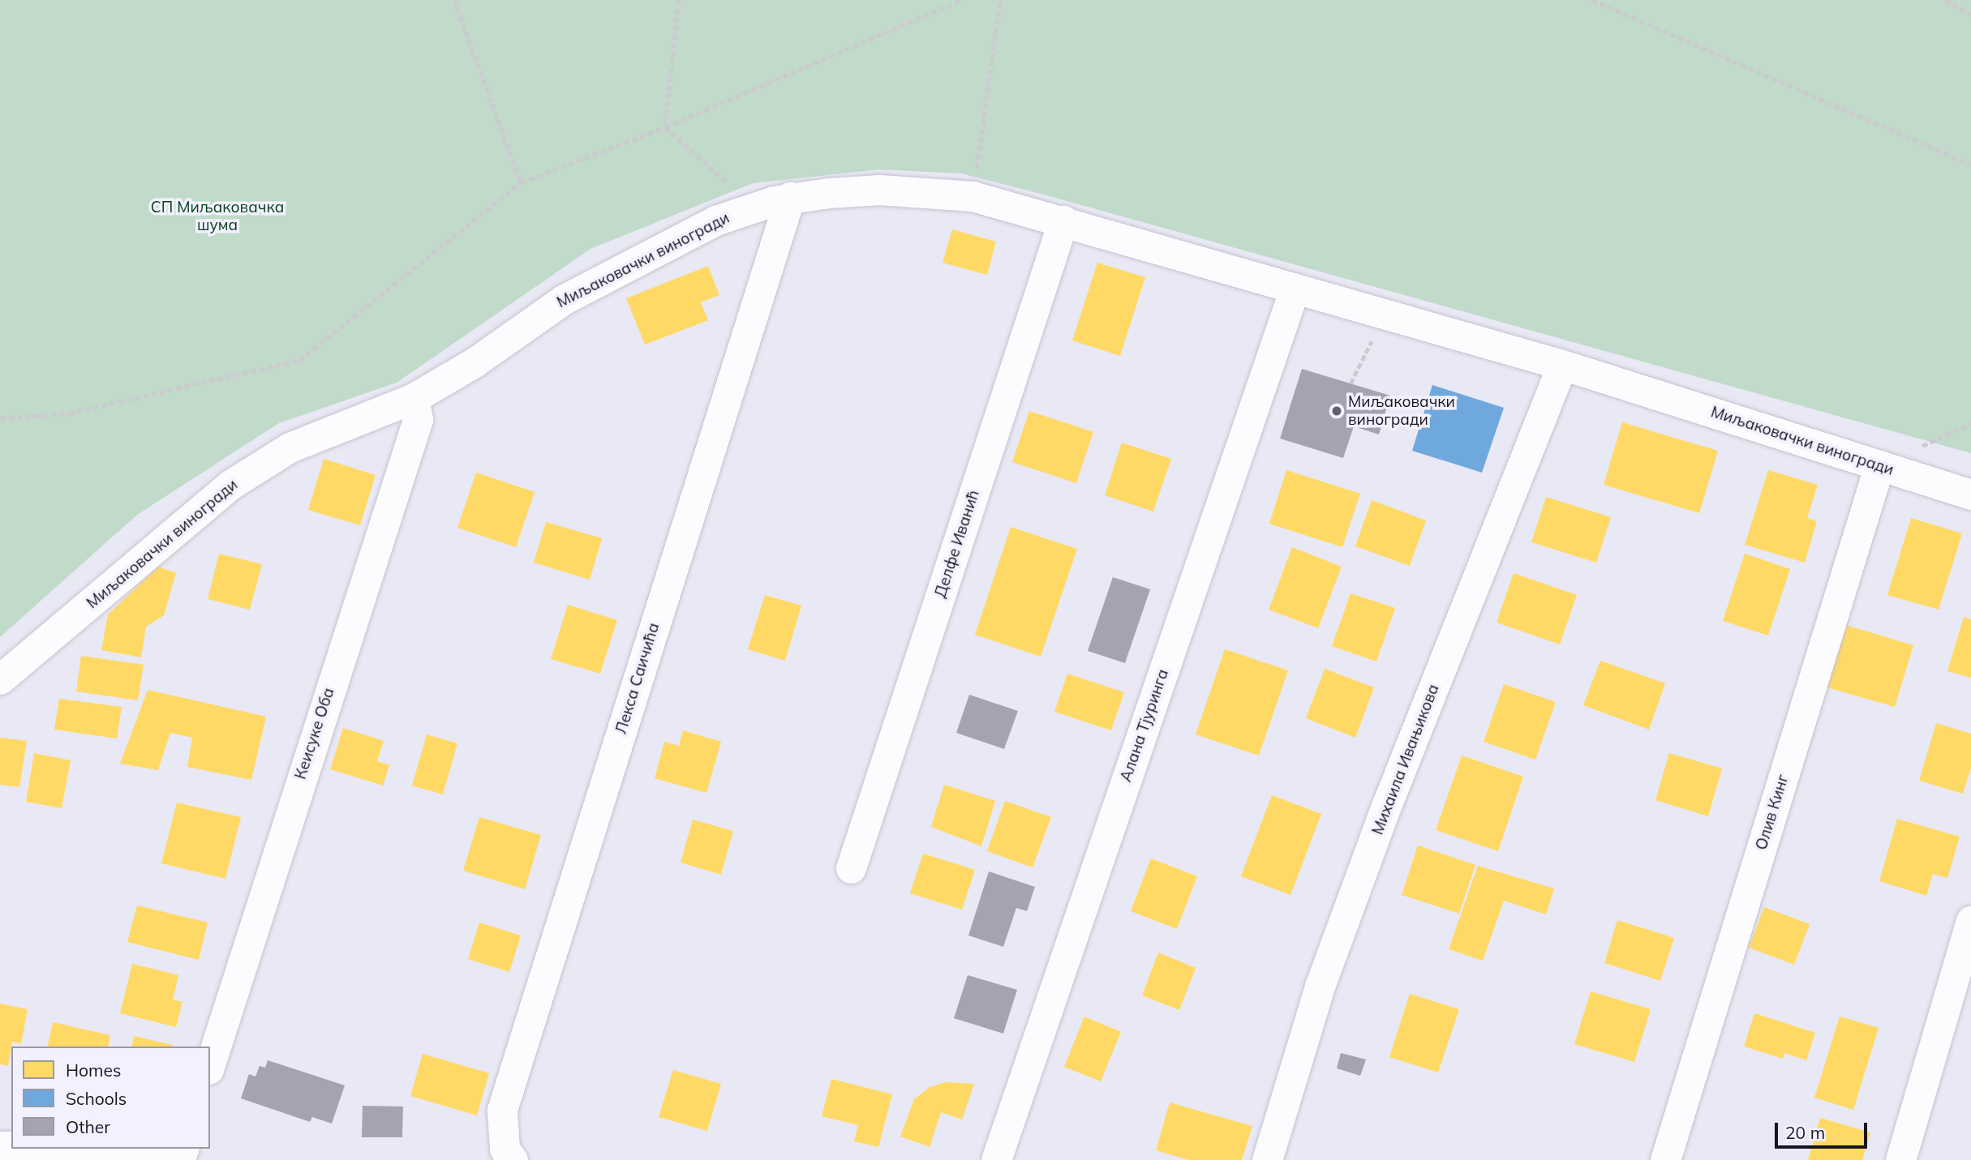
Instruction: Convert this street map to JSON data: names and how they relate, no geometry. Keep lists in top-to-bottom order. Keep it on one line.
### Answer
{"streets":{"street":["Миљаковачки виногради","Делфе Иванић","Лекса Саичића","Алана Тјуринга","Кеисуке Оба","Михаила Ивањикова","Олив Кинг"]},"crossings":[["Миљаковачки виногради","Делфе Иванић"],["Миљаковачки виногради","Лекса Саичића"],["Миљаковачки виногради","Алана Тјуринга"],["Миљаковачки виногради","Кеисуке Оба"],["Миљаковачки виногради","Михаила Ивањикова"],["Миљаковачки виногради","Олив Кинг"]],"parks":["СП Миљаковачка шума"],"places":["Миљаковачки виногради"],"legend":["Homes","Schools","Other"],"scale_bar":"20 m"}
